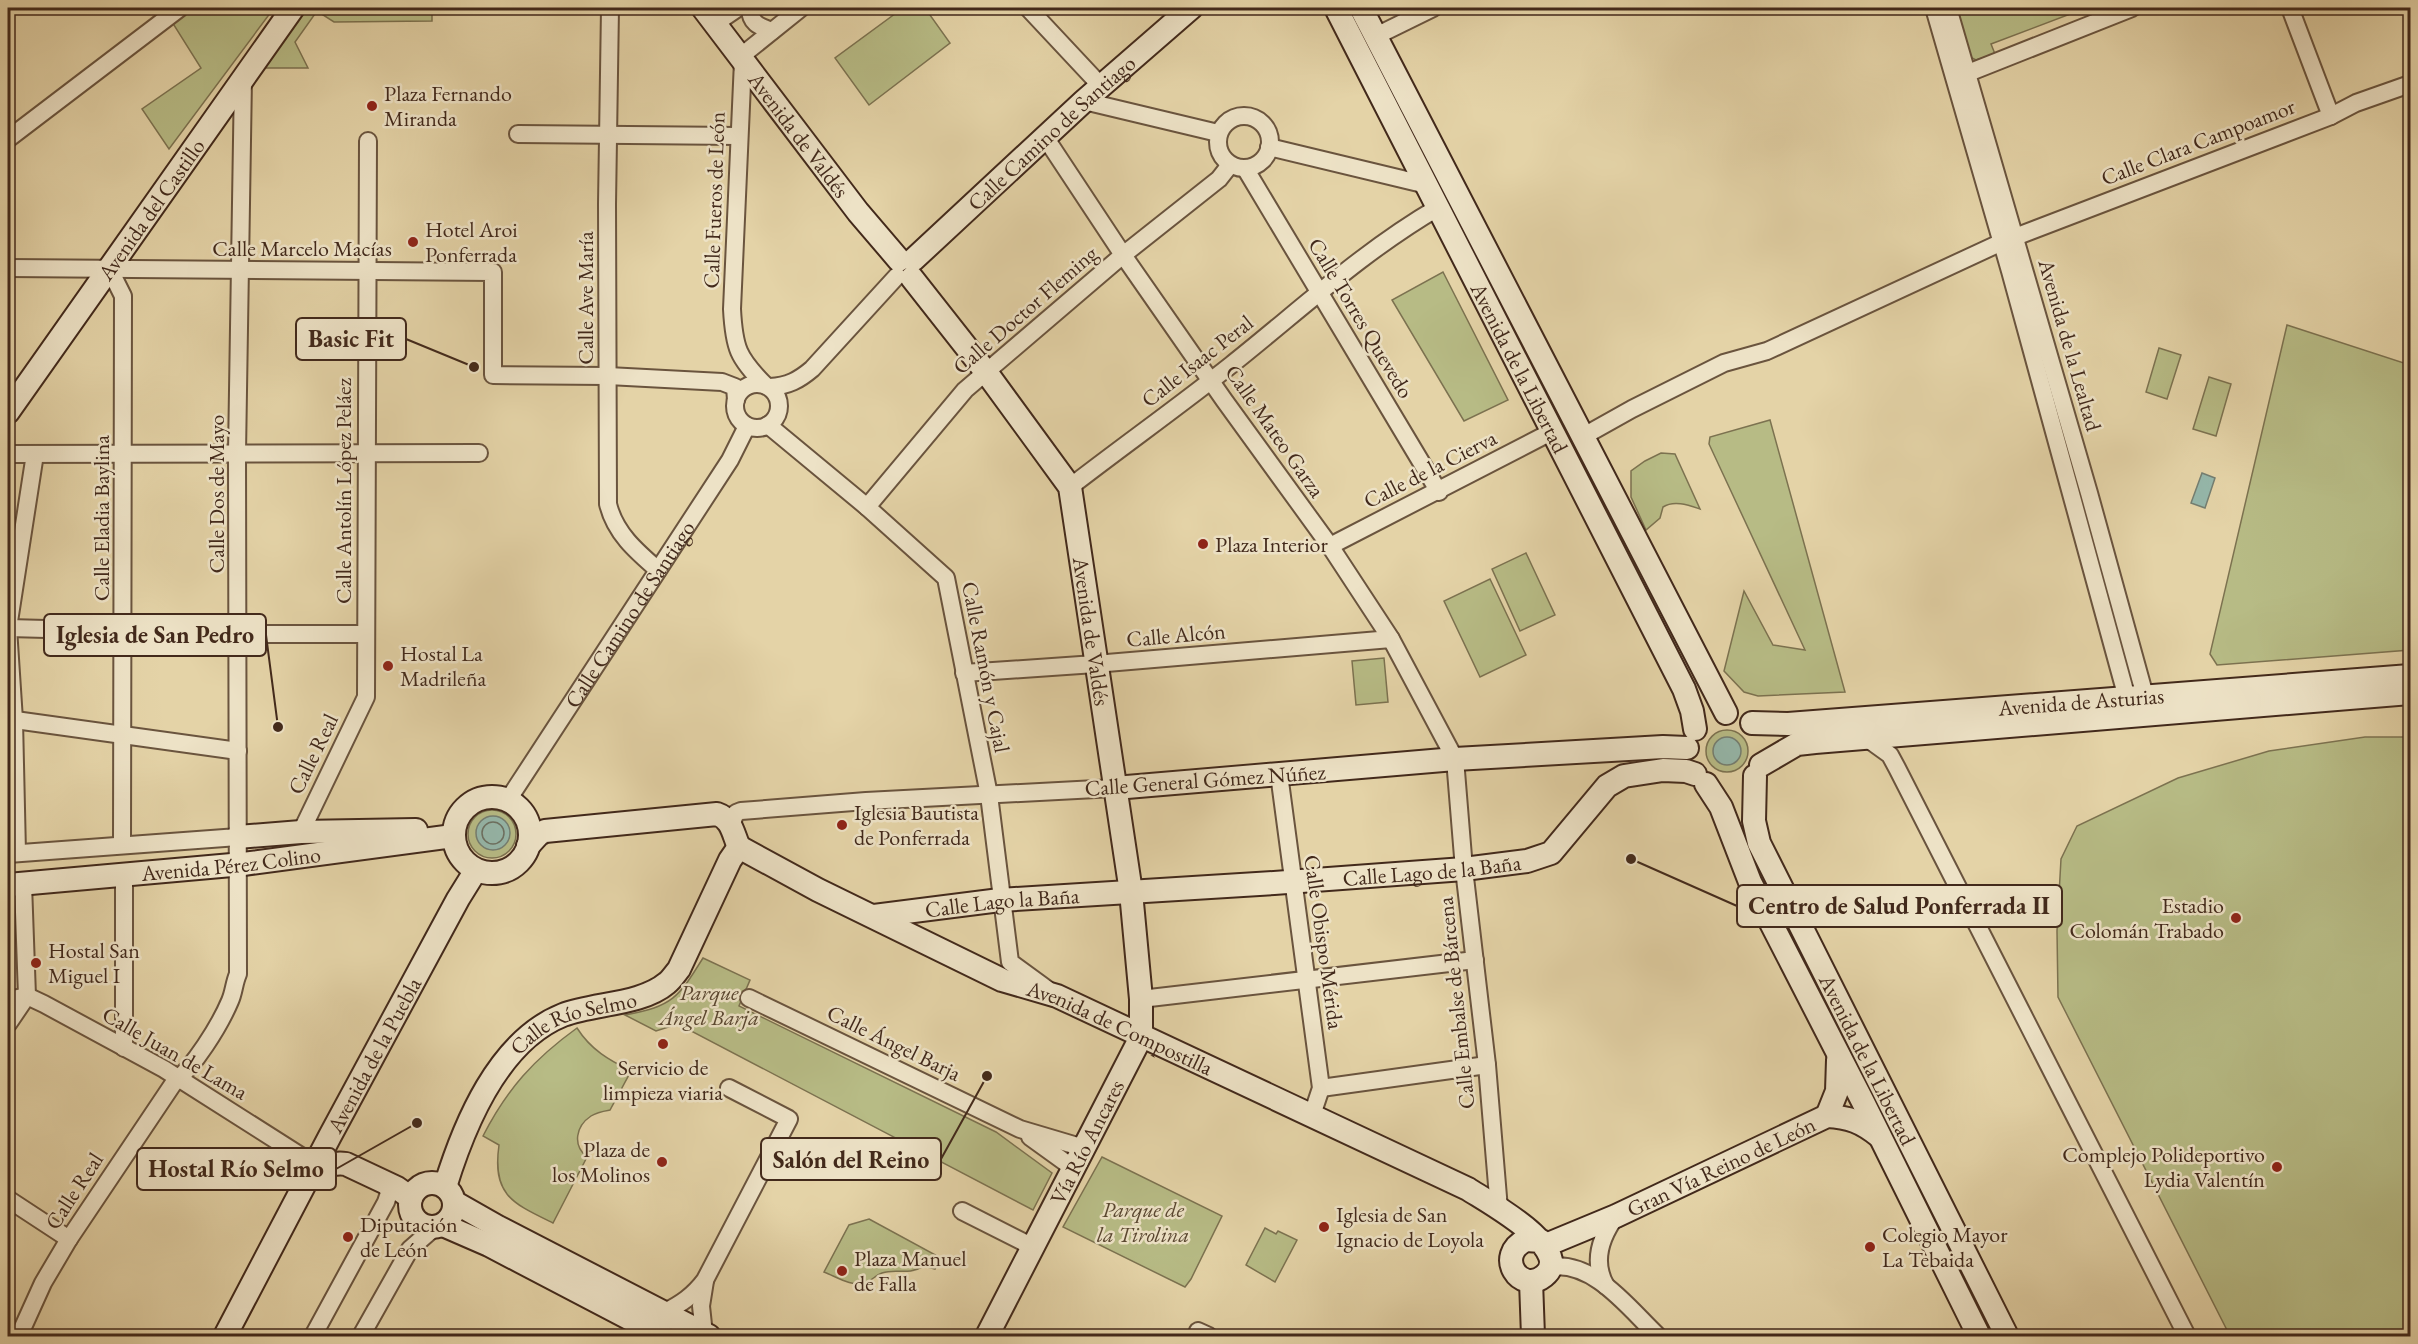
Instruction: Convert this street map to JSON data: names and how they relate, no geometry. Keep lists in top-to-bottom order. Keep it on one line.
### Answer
{"streets":{"street":["Calle Camino de Santiago","Avenida de Valdés","Calle Clara Campoamor","Calle Fueros de León","Avenida del Castillo","Calle Marcelo Macías","Calle Ave María","Calle Doctor Fleming","Calle Torres Quevedo","Avenida de la Lealtad","Calle Isaac Peral","Avenida de la Libertad","Calle Mateo Garza","Calle de la Cierva","Calle Antolín López Peláez","Calle Dos de Mayo","Calle Eladia Baylina","Calle Alcón","Calle Ramón y Cajal","Avenida de Asturias","Calle Real","Calle General Gómez Núñez","Avenida Pérez Colino","Calle Lago de la Baña","Calle Lago la Baña","Calle Obispo Mérida","Calle Embalse de Bárcena","Calle Río Selmo","Avenida de Compostilla","Calle Ángel Barja","Calle Juan de Lama","Avenida de la Puebla","Vía Río Ancares","Gran Vía Reino de León"]},"crossings":[["Calle Camino de Santiago","Avenida de Valdés"],["Calle Camino de Santiago","Calle Fueros de León"],["Calle Camino de Santiago","Calle Ave María"],["Calle Camino de Santiago","Calle Mateo Garza"],["Calle Camino de Santiago","Calle Ramón y Cajal"],["Calle Camino de Santiago","Avenida Pérez Colino"],["Calle Camino de Santiago","Avenida de la Puebla"],["Avenida de Valdés","Calle Fueros de León"],["Avenida de Valdés","Calle Doctor Fleming"],["Avenida de Valdés","Calle Isaac Peral"],["Avenida de Valdés","Calle Alcón"],["Avenida de Valdés","Calle General Gómez Núñez"],["Avenida de Valdés","Calle Lago de la Baña"],["Avenida de Valdés","Calle Lago la Baña"],["Avenida de Valdés","Avenida de Compostilla"],["Avenida de Valdés","Vía Río Ancares"],["Calle Clara Campoamor","Avenida de la Lealtad"],["Calle Fueros de León","Calle Ramón y Cajal"],["Avenida del Castillo","Calle Marcelo Macías"],["Avenida del Castillo","Calle Dos de Mayo"],["Avenida del Castillo","Calle Eladia Baylina"],["Calle Marcelo Macías","Calle Ave María"],["Calle Marcelo Macías","Calle Antolín López Peláez"],["Calle Marcelo Macías","Calle Dos de Mayo"],["Calle Marcelo Macías","Calle Eladia Baylina"],["Calle Doctor Fleming","Calle Torres Quevedo"],["Calle Doctor Fleming","Calle Mateo Garza"],["Calle Doctor Fleming","Calle Ramón y Cajal"],["Calle Torres Quevedo","Calle Isaac Peral"],["Calle Torres Quevedo","Calle de la Cierva"],["Avenida de la Lealtad","Avenida de Asturias"],["Calle Isaac Peral","Avenida de la Libertad"],["Calle Isaac Peral","Calle Mateo Garza"],["Avenida de la Libertad","Calle de la Cierva"],["Avenida de la Libertad","Avenida de Asturias"],["Avenida de la Libertad","Calle General Gómez Núñez"],["Avenida de la Libertad","Calle Lago de la Baña"],["Calle Mateo Garza","Calle de la Cierva"],["Calle Mateo Garza","Calle Alcón"],["Calle Mateo Garza","Calle General Gómez Núñez"],["Calle Mateo Garza","Calle Embalse de Bárcena"],["Calle Antolín López Peláez","Calle Real"],["Calle Dos de Mayo","Calle Real"],["Calle Dos de Mayo","Avenida Pérez Colino"],["Calle Eladia Baylina","Avenida Pérez Colino"],["Calle Alcón","Calle Ramón y Cajal"],["Calle Ramón y Cajal","Calle General Gómez Núñez"],["Calle Ramón y Cajal","Calle Lago la Baña"],["Calle Ramón y Cajal","Avenida de Compostilla"],["Avenida de Asturias","Calle General Gómez Núñez"],["Avenida de Asturias","Calle Lago de la Baña"],["Calle Real","Avenida Pérez Colino"],["Calle Real","Calle Juan de Lama"],["Calle General Gómez Núñez","Calle Lago de la Baña"],["Calle General Gómez Núñez","Calle Obispo Mérida"],["Calle General Gómez Núñez","Calle Embalse de Bárcena"],["Avenida Pérez Colino","Avenida de la Puebla"],["Calle Lago de la Baña","Calle Lago la Baña"],["Calle Lago de la Baña","Calle Obispo Mérida"],["Calle Lago de la Baña","Calle Embalse de Bárcena"],["Calle Lago la Baña","Avenida de Compostilla"],["Calle Obispo Mérida","Avenida de Compostilla"],["Calle Embalse de Bárcena","Avenida de Compostilla"],["Calle Río Selmo","Avenida de Compostilla"],["Avenida de Compostilla","Vía Río Ancares"],["Avenida de Compostilla","Gran Vía Reino de León"],["Calle Ángel Barja","Vía Río Ancares"],["Calle Juan de Lama","Avenida de la Puebla"]],"parks":["Parque Ángel Barja","Parque de la Tirolina"],"places":["Plaza Fernando Miranda","Hotel Aroi Ponferrada","Basic Fit","Plaza Interior","Hostal La Madrileña","Iglesia de San Pedro","Iglesia Bautista de Ponferrada","Centro de Salud Ponferrada II","Estadio Colomán Trabado","Hostal San Miguel I","Servicio de limpieza viaria","Salón del Reino","Hostal Río Selmo","Plaza de los Molinos","Complejo Polideportivo Lydia Valentín","Iglesia de San Ignacio de Loyola","Diputación de León","Colegio Mayor La Tebaida","Plaza Manuel de Falla"]}
